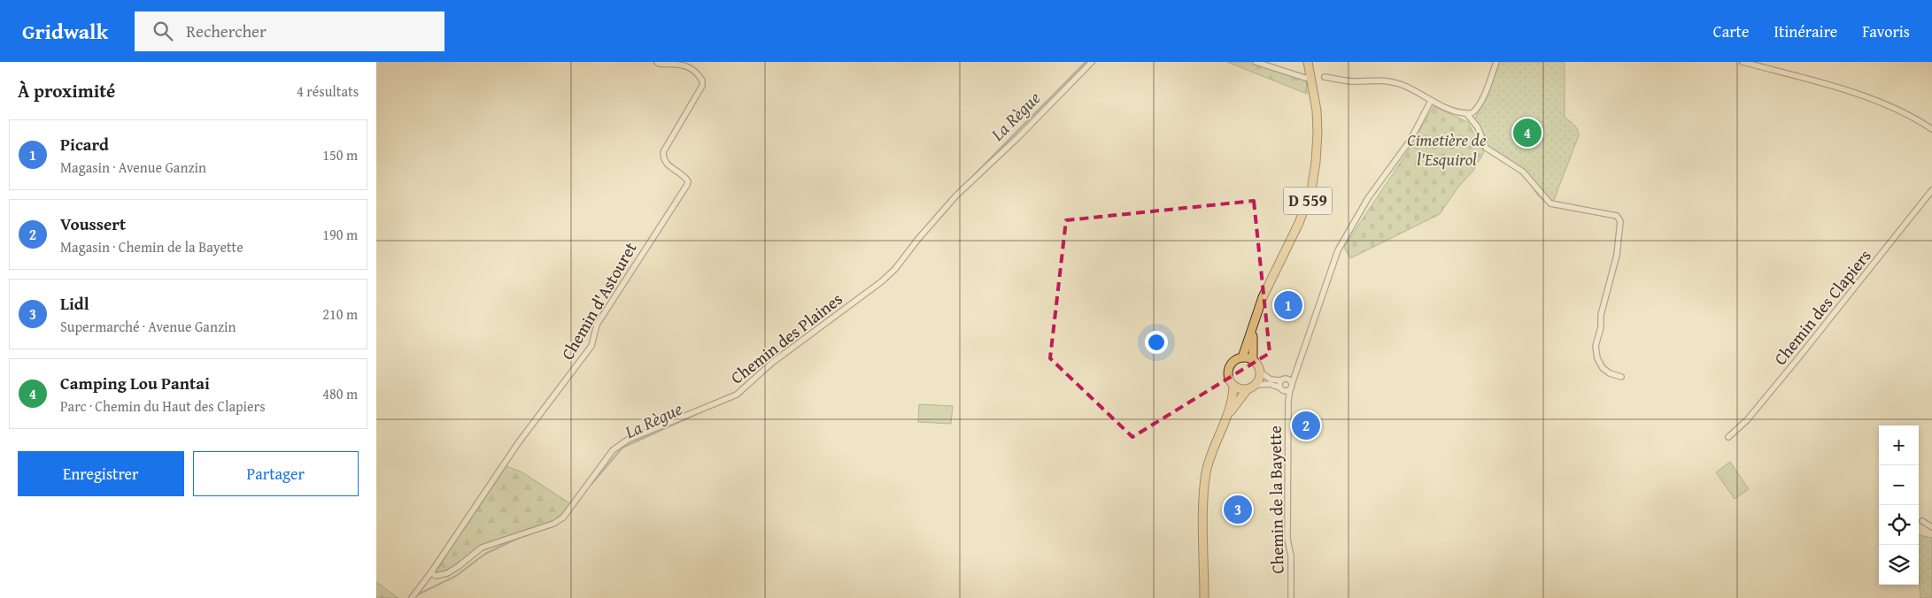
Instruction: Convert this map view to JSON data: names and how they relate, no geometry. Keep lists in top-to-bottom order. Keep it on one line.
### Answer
{"streets":{"main road":["D 559"],"street":["Chemin d'Astouret","Chemin des Clapiers","Chemin des Plaines","Chemin de la Bayette"]},"crossings":[["Chemin d'Astouret","Chemin des Plaines"]],"water":["La Règue"],"parks":["Cimetière de l'Esquirol"],"page":{"header":"Gridwalk","search":"Rechercher","nav":["Carte","Itinéraire","Favoris"],"heading":["À proximité","4 résultats"],"pins":["4","1","2","3"],"list":[{"mark":"1","name":"Picard","note":"Magasin · Avenue Ganzin","value":"150 m"},{"mark":"2","name":"Voussert","note":"Magasin · Chemin de la Bayette","value":"190 m"},{"mark":"3","name":"Lidl","note":"Supermarché · Avenue Ganzin","value":"210 m"},{"mark":"4","name":"Camping Lou Pantai","note":"Parc · Chemin du Haut des Clapiers","value":"480 m"}],"map_buttons":["+","−"],"buttons":["Enregistrer","Partager"]}}
